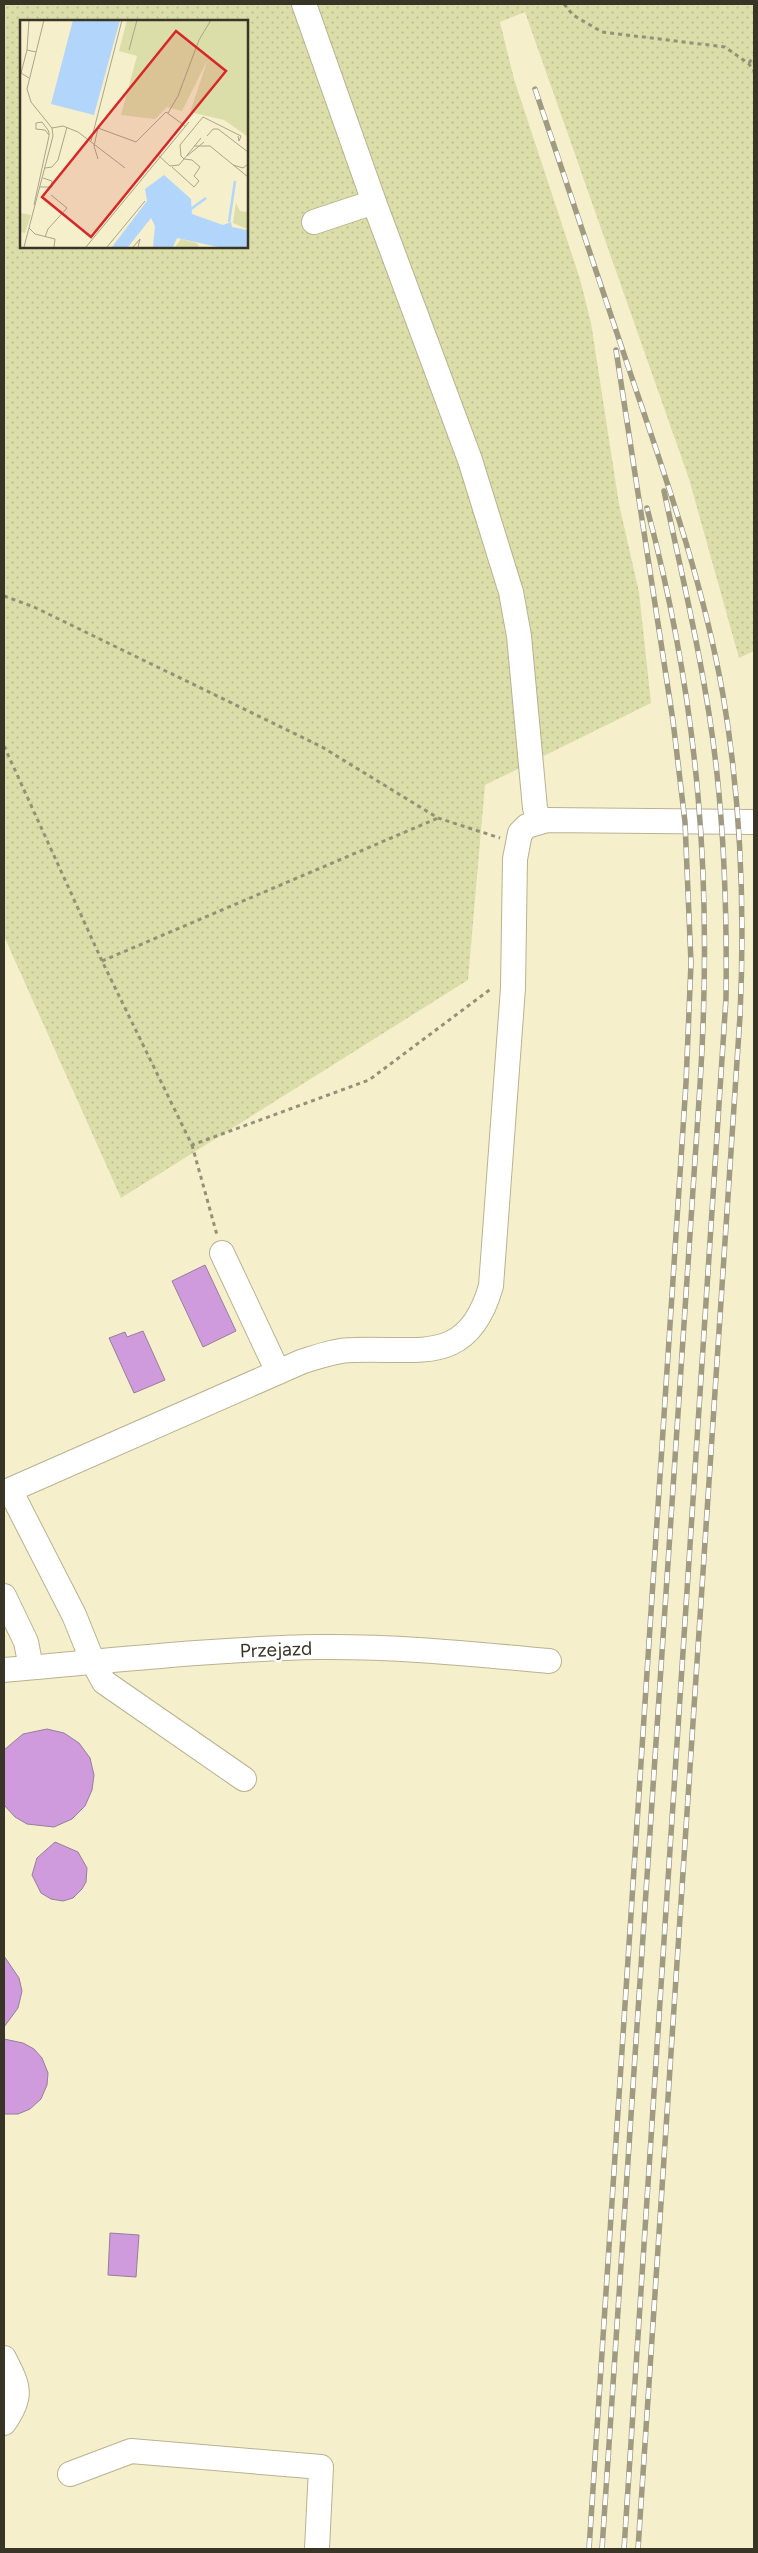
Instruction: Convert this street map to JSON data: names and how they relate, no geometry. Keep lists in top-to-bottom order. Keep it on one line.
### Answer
{"streets":{"lane":["Przejazd"]}}
